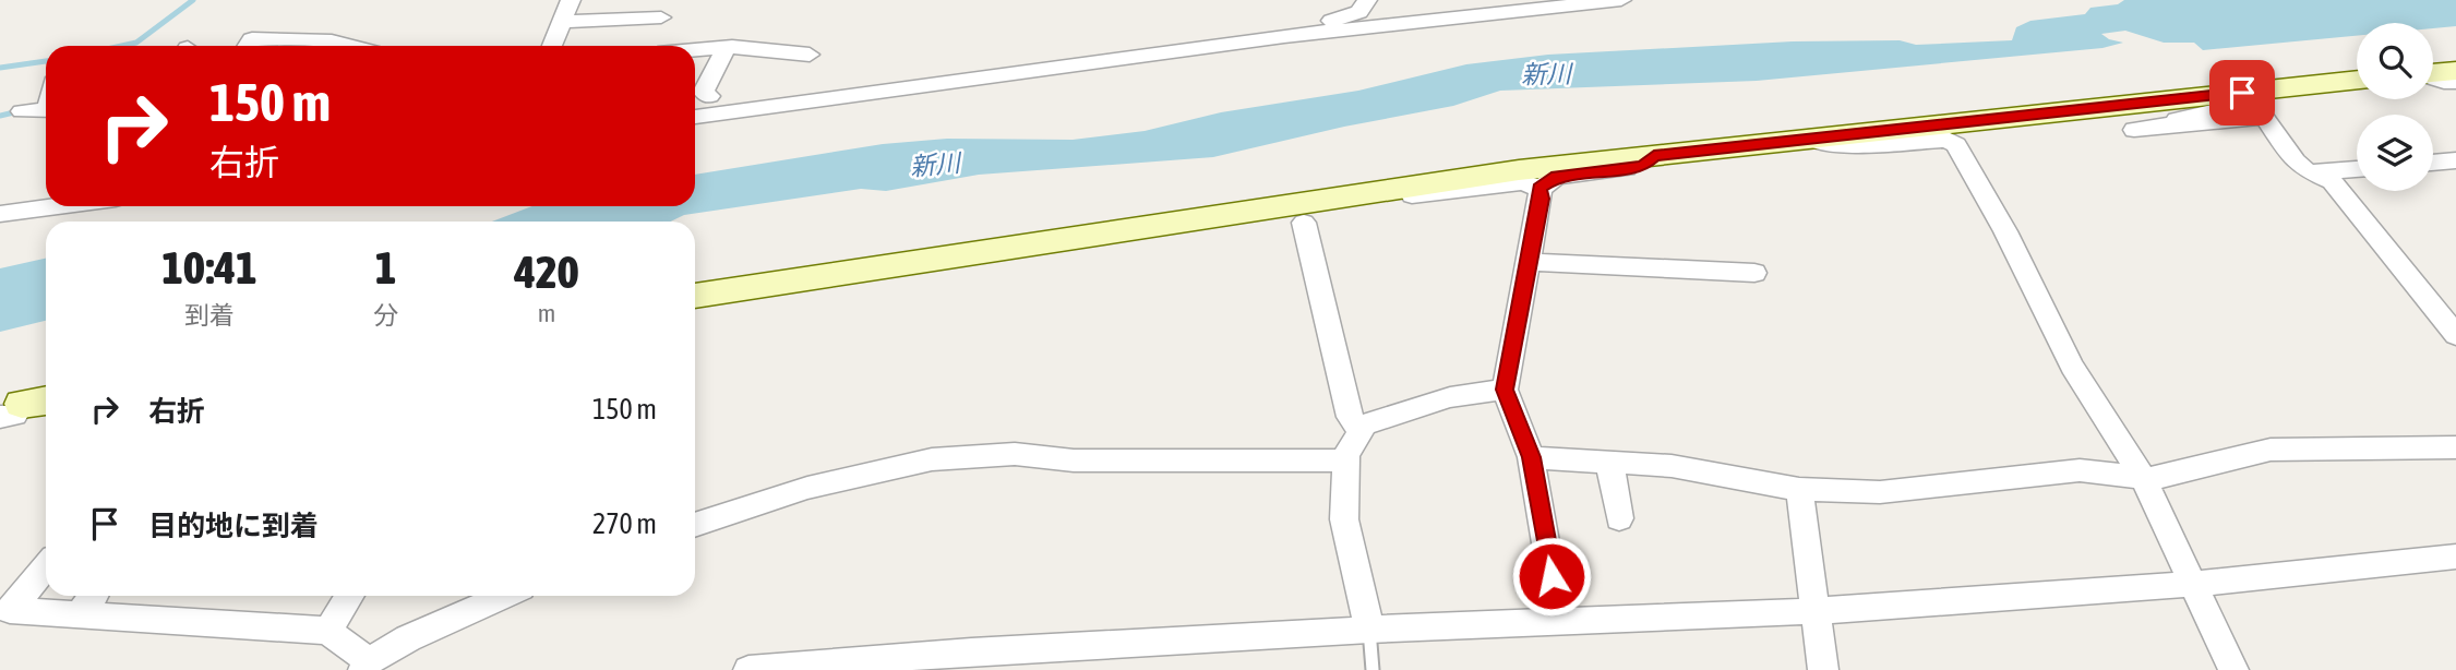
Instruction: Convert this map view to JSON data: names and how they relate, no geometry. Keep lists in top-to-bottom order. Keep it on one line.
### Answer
{"water":["新川"],"page":{"turn":["150 m","右折"],"eta":["10:41","到着","1","分","420","m"],"list":[{"name":"右折","value":"150 m"},{"name":"目的地に到着","value":"270 m"}]}}
